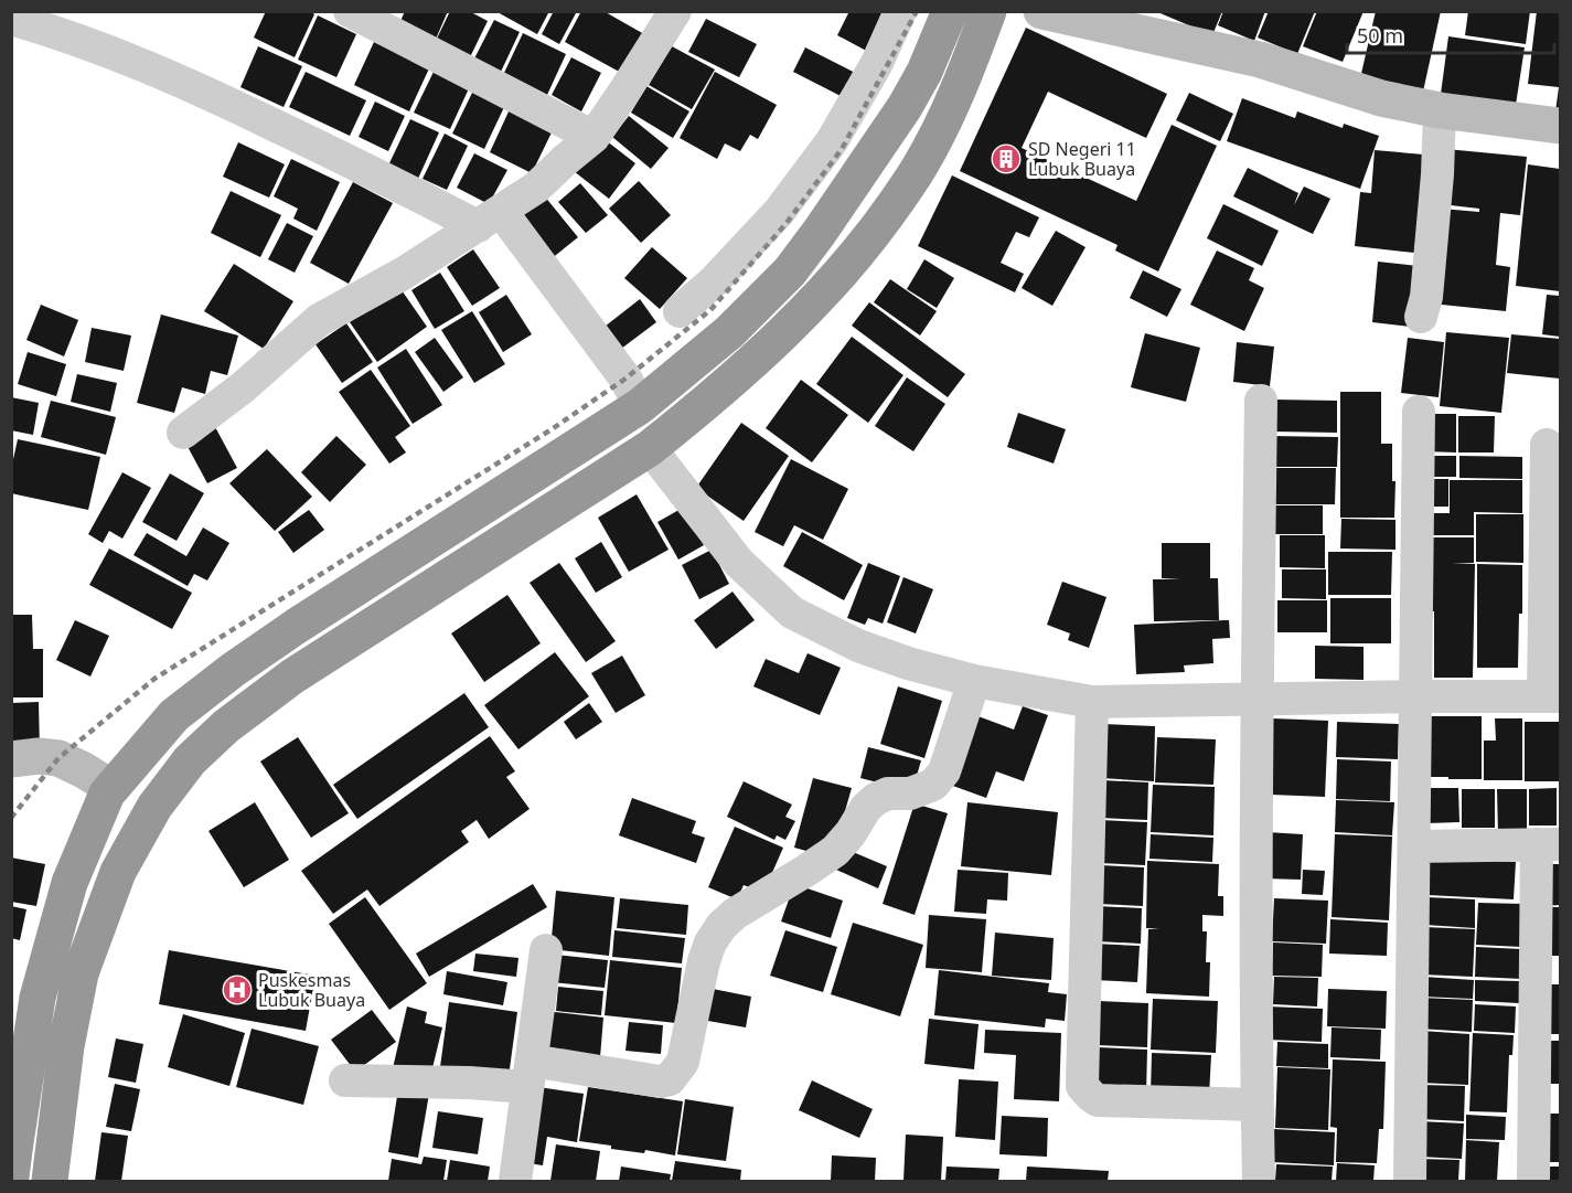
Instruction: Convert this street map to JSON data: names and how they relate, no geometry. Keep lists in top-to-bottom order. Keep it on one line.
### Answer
{"places":{"building":["SD Negeri 11 Lubuk Buaya"],"hospital":["Puskesmas Lubuk Buaya"]},"scale_bar":"50 m"}
